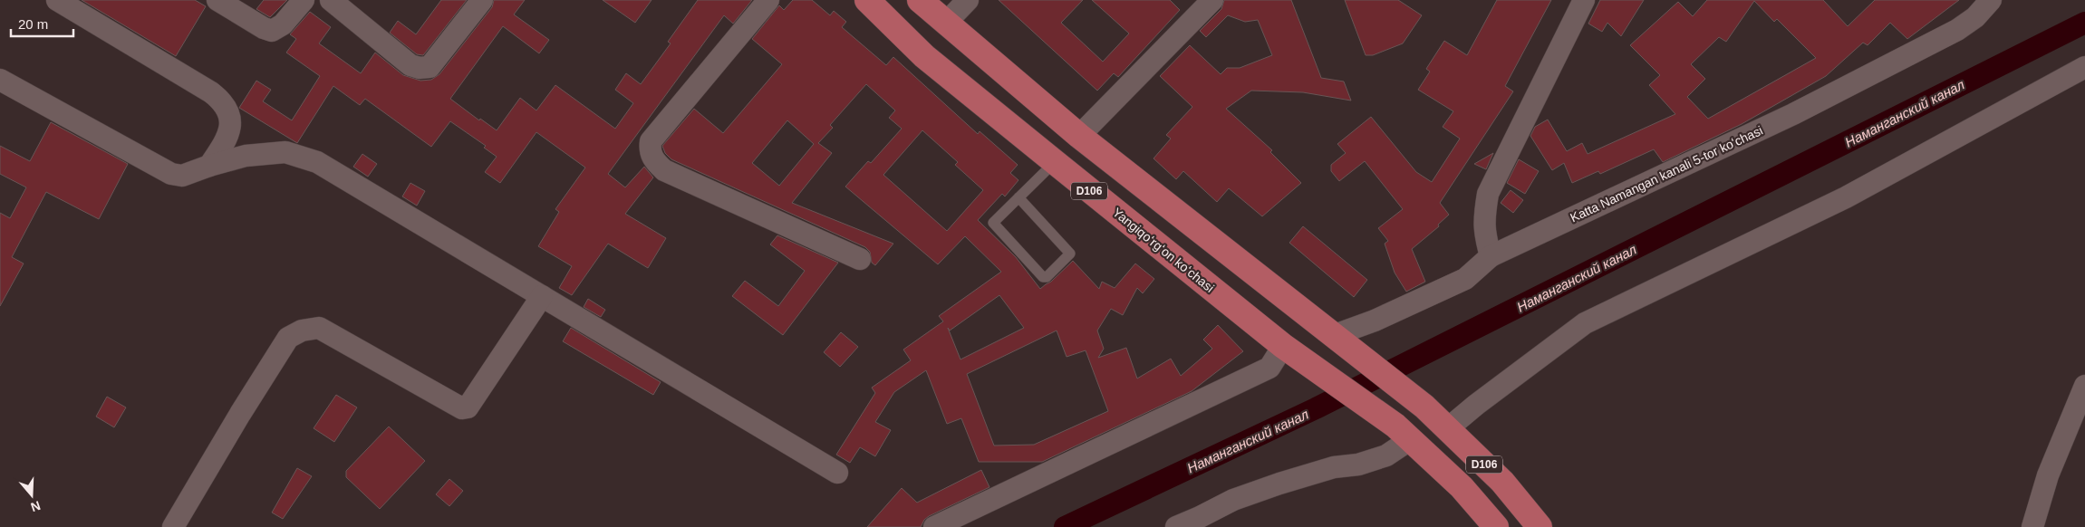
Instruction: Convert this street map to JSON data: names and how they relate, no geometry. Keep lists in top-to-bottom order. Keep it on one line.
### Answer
{"streets":{"main road":["D106","Yangiqoʻrgʻon koʻchasi"],"street":["Katta Namangan kanali 5-tor koʻchasi"]},"crossings":[["Katta Namangan kanali 5-tor koʻchasi","D106"],["D106","Yangiqoʻrgʻon koʻchasi"]],"water":["Наманганский канал"],"scale_bar":"20 m","north":"bottom"}
